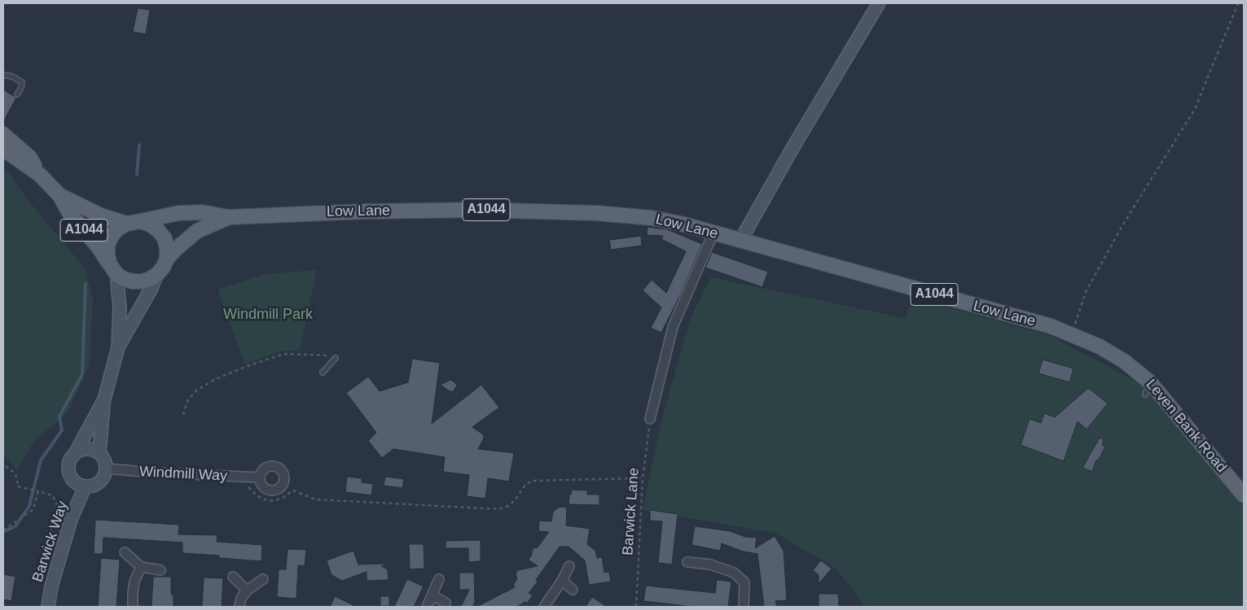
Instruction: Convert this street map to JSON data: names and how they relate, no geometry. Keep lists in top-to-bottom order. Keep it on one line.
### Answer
{"streets":{"main road":["A1044","Low Lane","Leven Bank Road"],"street":["Windmill Way","Barwick Way"],"path":["Barwick Lane"]},"crossings":[["Low Lane","Leven Bank Road"],["Windmill Way","Barwick Way"]],"parks":["Windmill Park"]}
